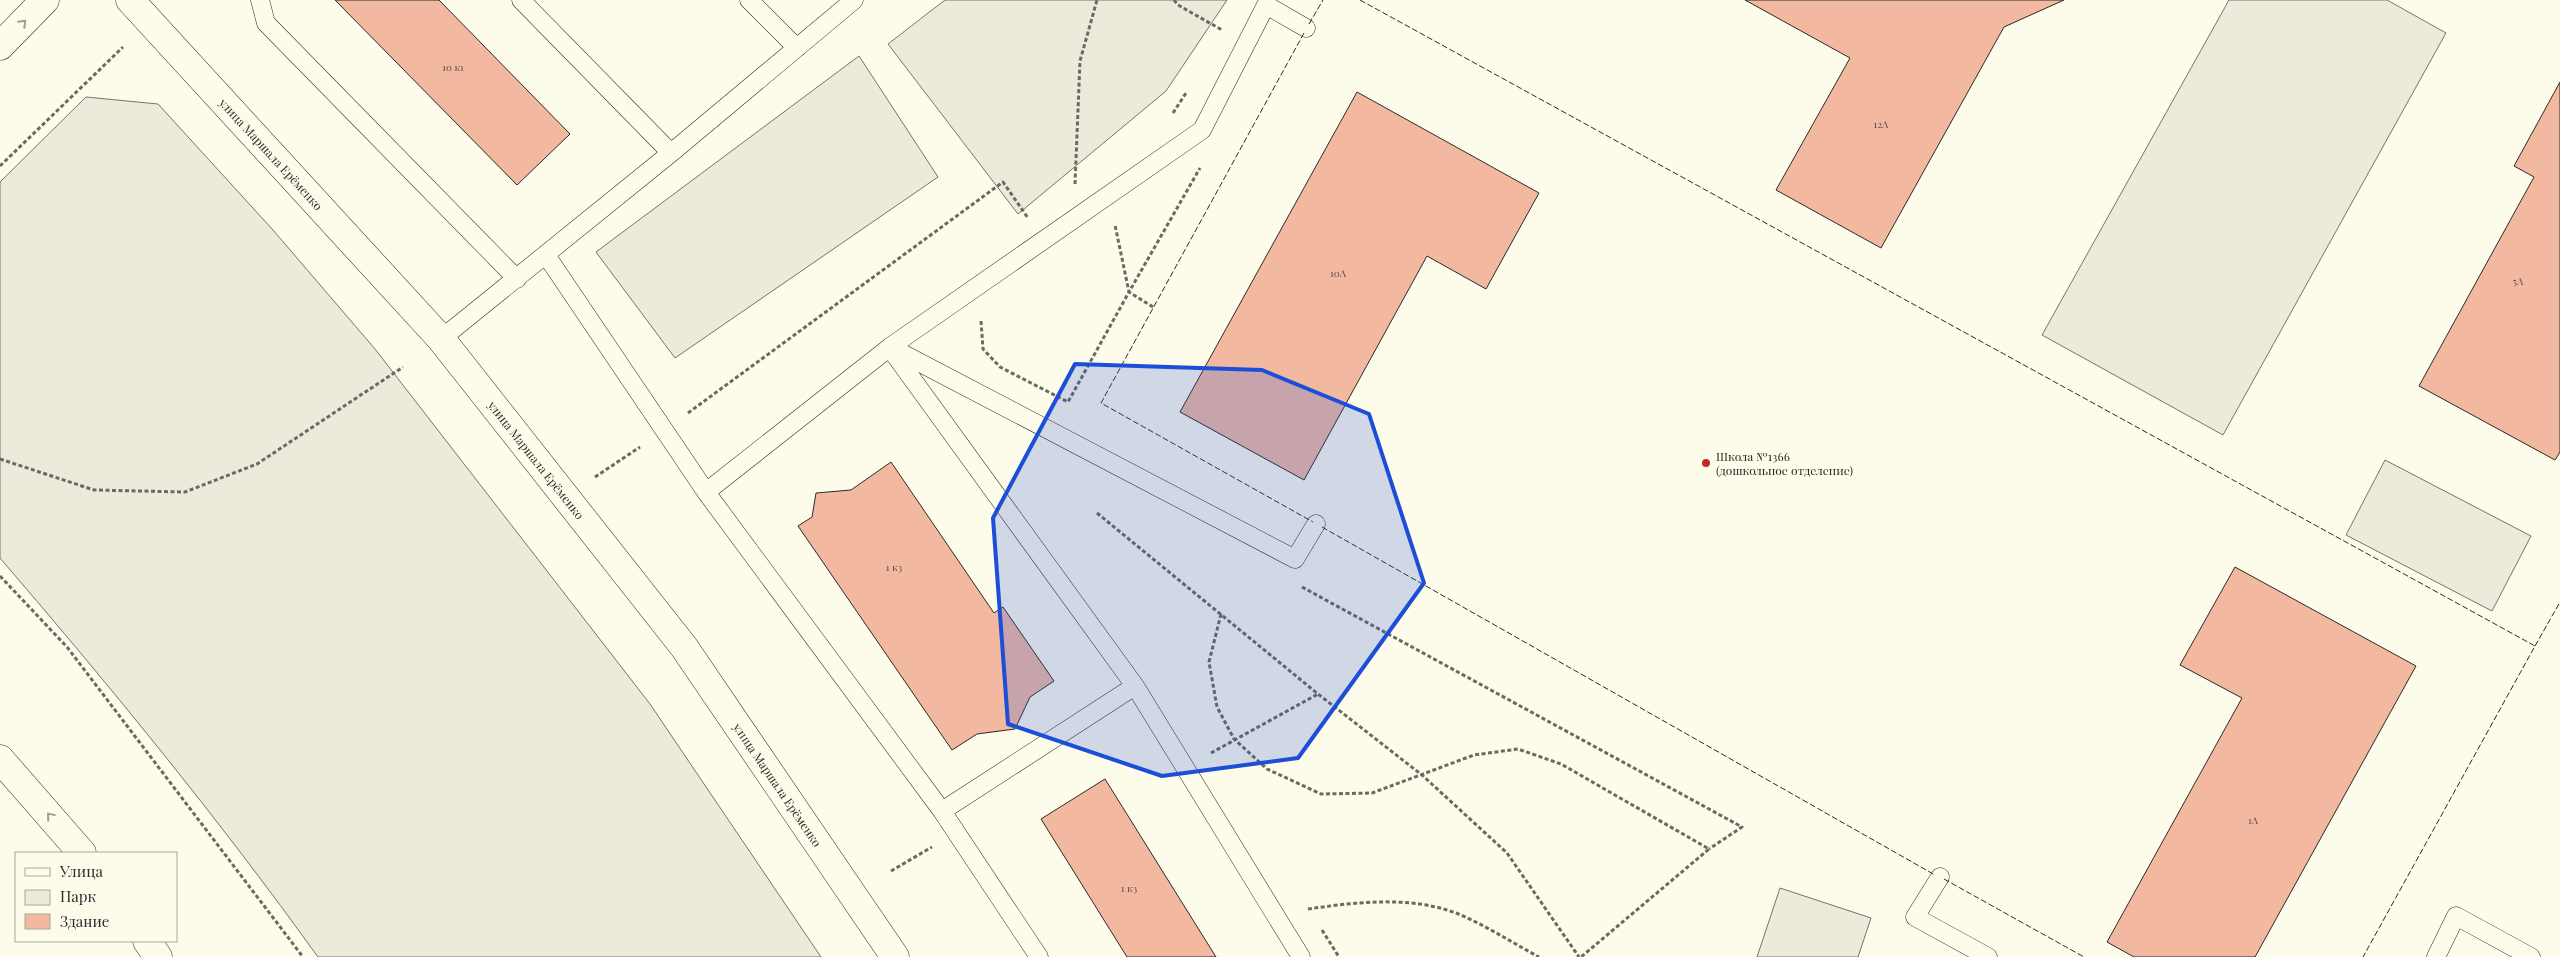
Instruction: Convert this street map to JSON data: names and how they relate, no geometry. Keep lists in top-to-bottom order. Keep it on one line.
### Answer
{"streets":{"street":["улица Маршала Ерёменко"]},"places":["Школа №1366 (дошкольное отделение)"],"house_numbers":["10 к1","12А","10А","5А","1 к3","1А","1 к3"],"legend":["Улица","Парк","Здание"]}
